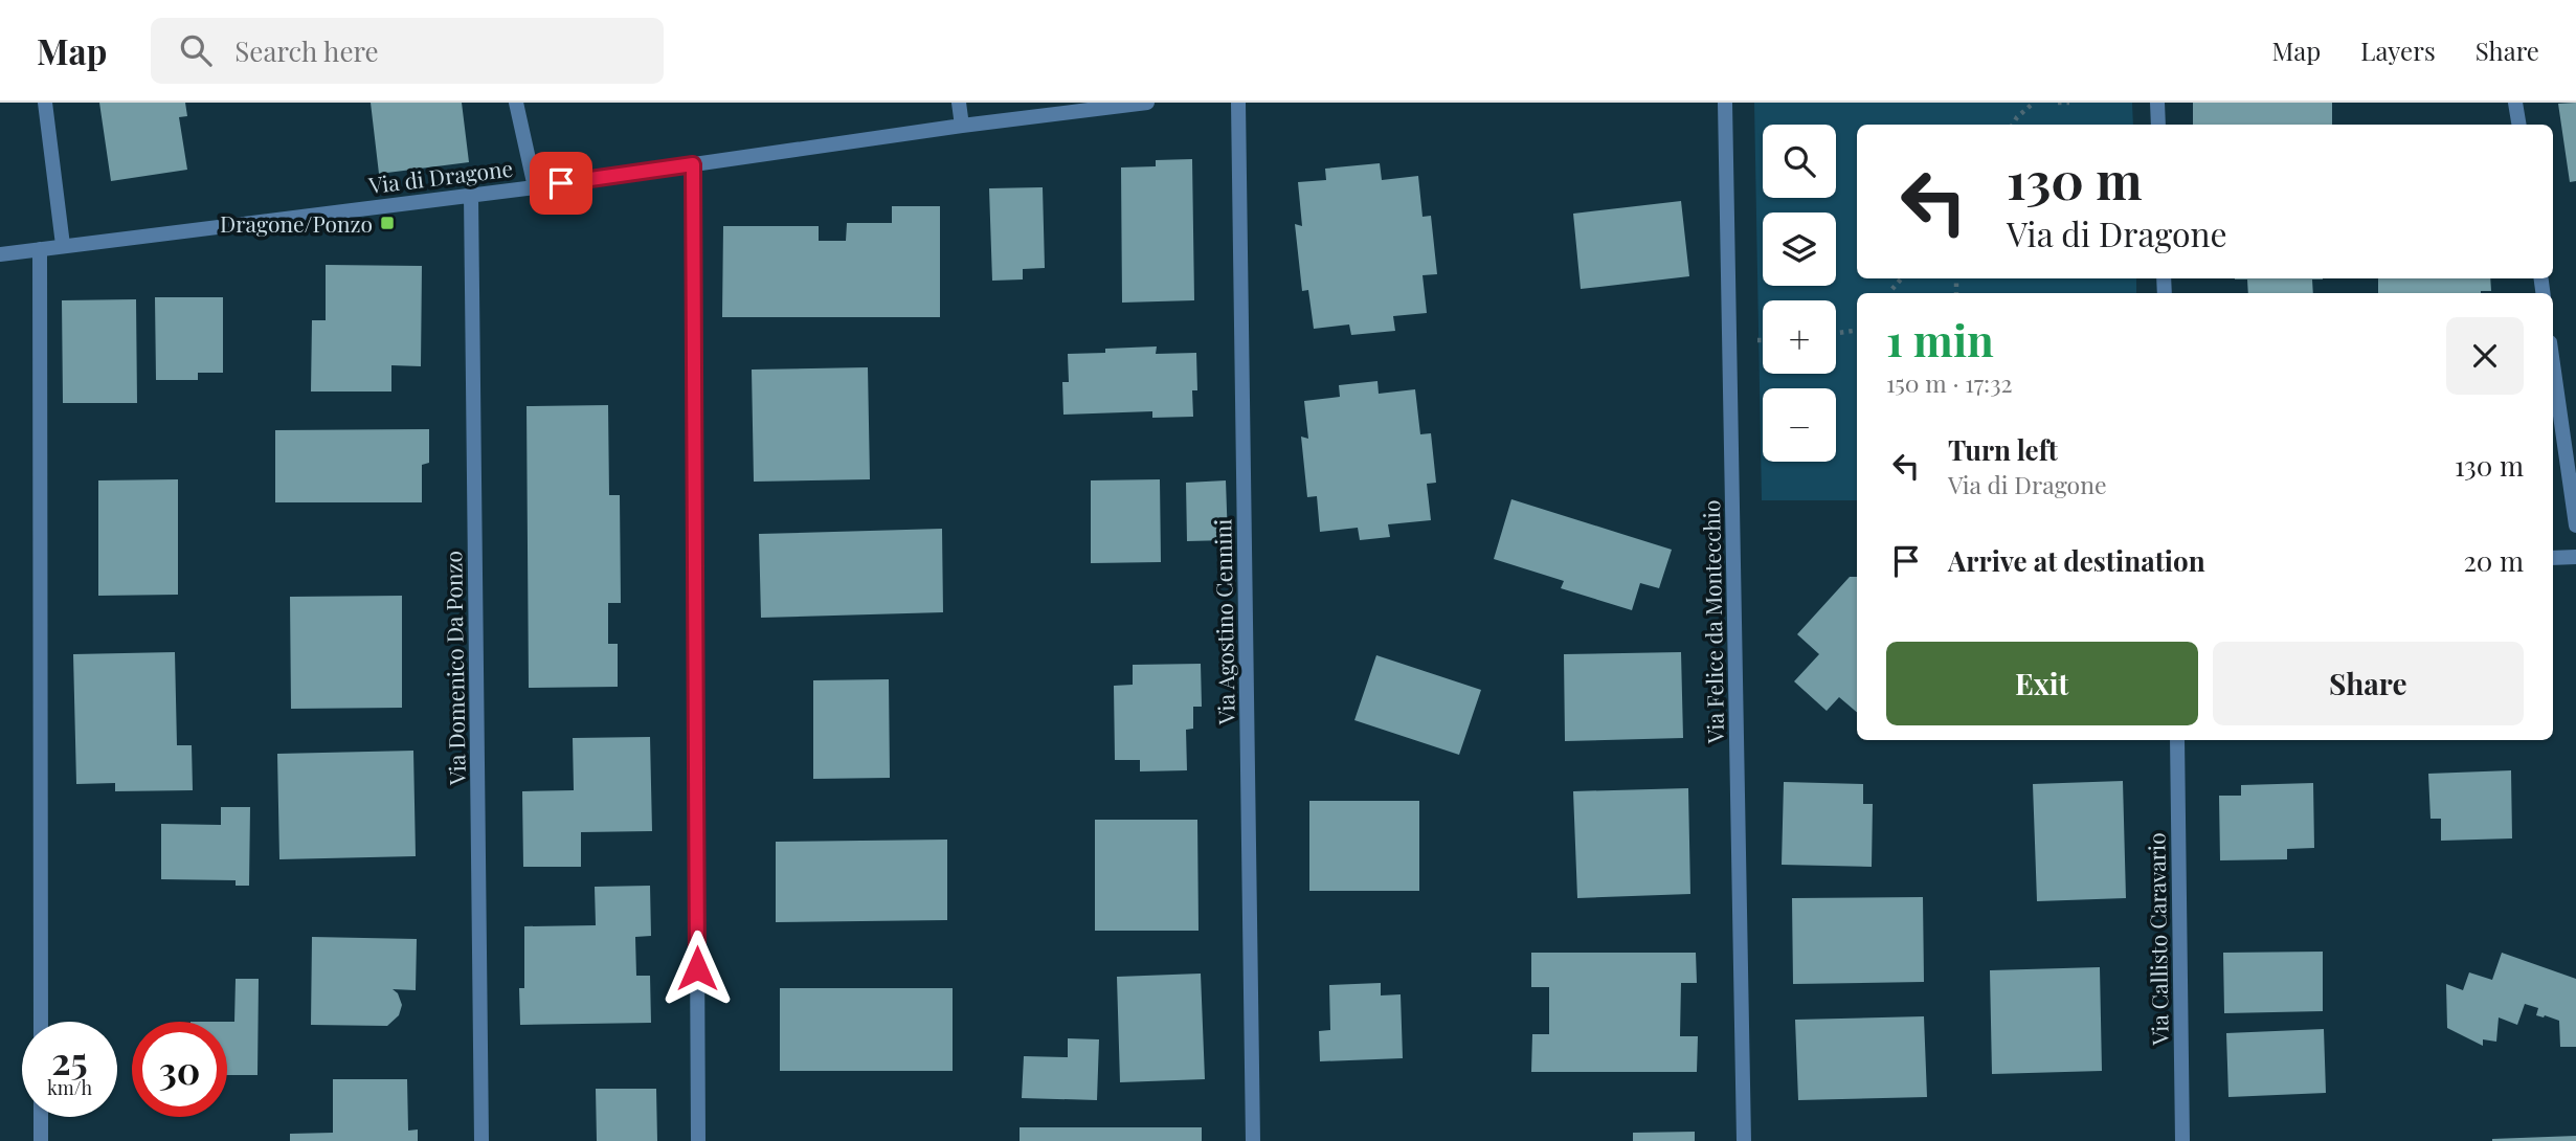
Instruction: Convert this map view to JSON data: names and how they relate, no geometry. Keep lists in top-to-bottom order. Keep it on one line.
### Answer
{"streets":{"street":["Via di Dragone","Via Agostino Cennini","Via Felice da Montecchio","Via Domenico Da Ponzo","Via Callisto Caravario"]},"crossings":[["Via di Dragone","Via Domenico Da Ponzo"]],"places":{"transit":["Dragone/Ponzo"]},"page":{"header":"Map","search":"Search here","nav":["Map","Layers","Share"],"map_buttons":["+","−"],"turn":["130 m","Via di Dragone"],"heading":["1 min","150 m · 17:32"],"list":[{"name":"Turn left","note":"Via di Dragone","value":"130 m"},{"name":"Arrive at destination","value":"20 m"}],"buttons":["Exit","Share"],"speed":"25 km/h","limit":"30"}}
